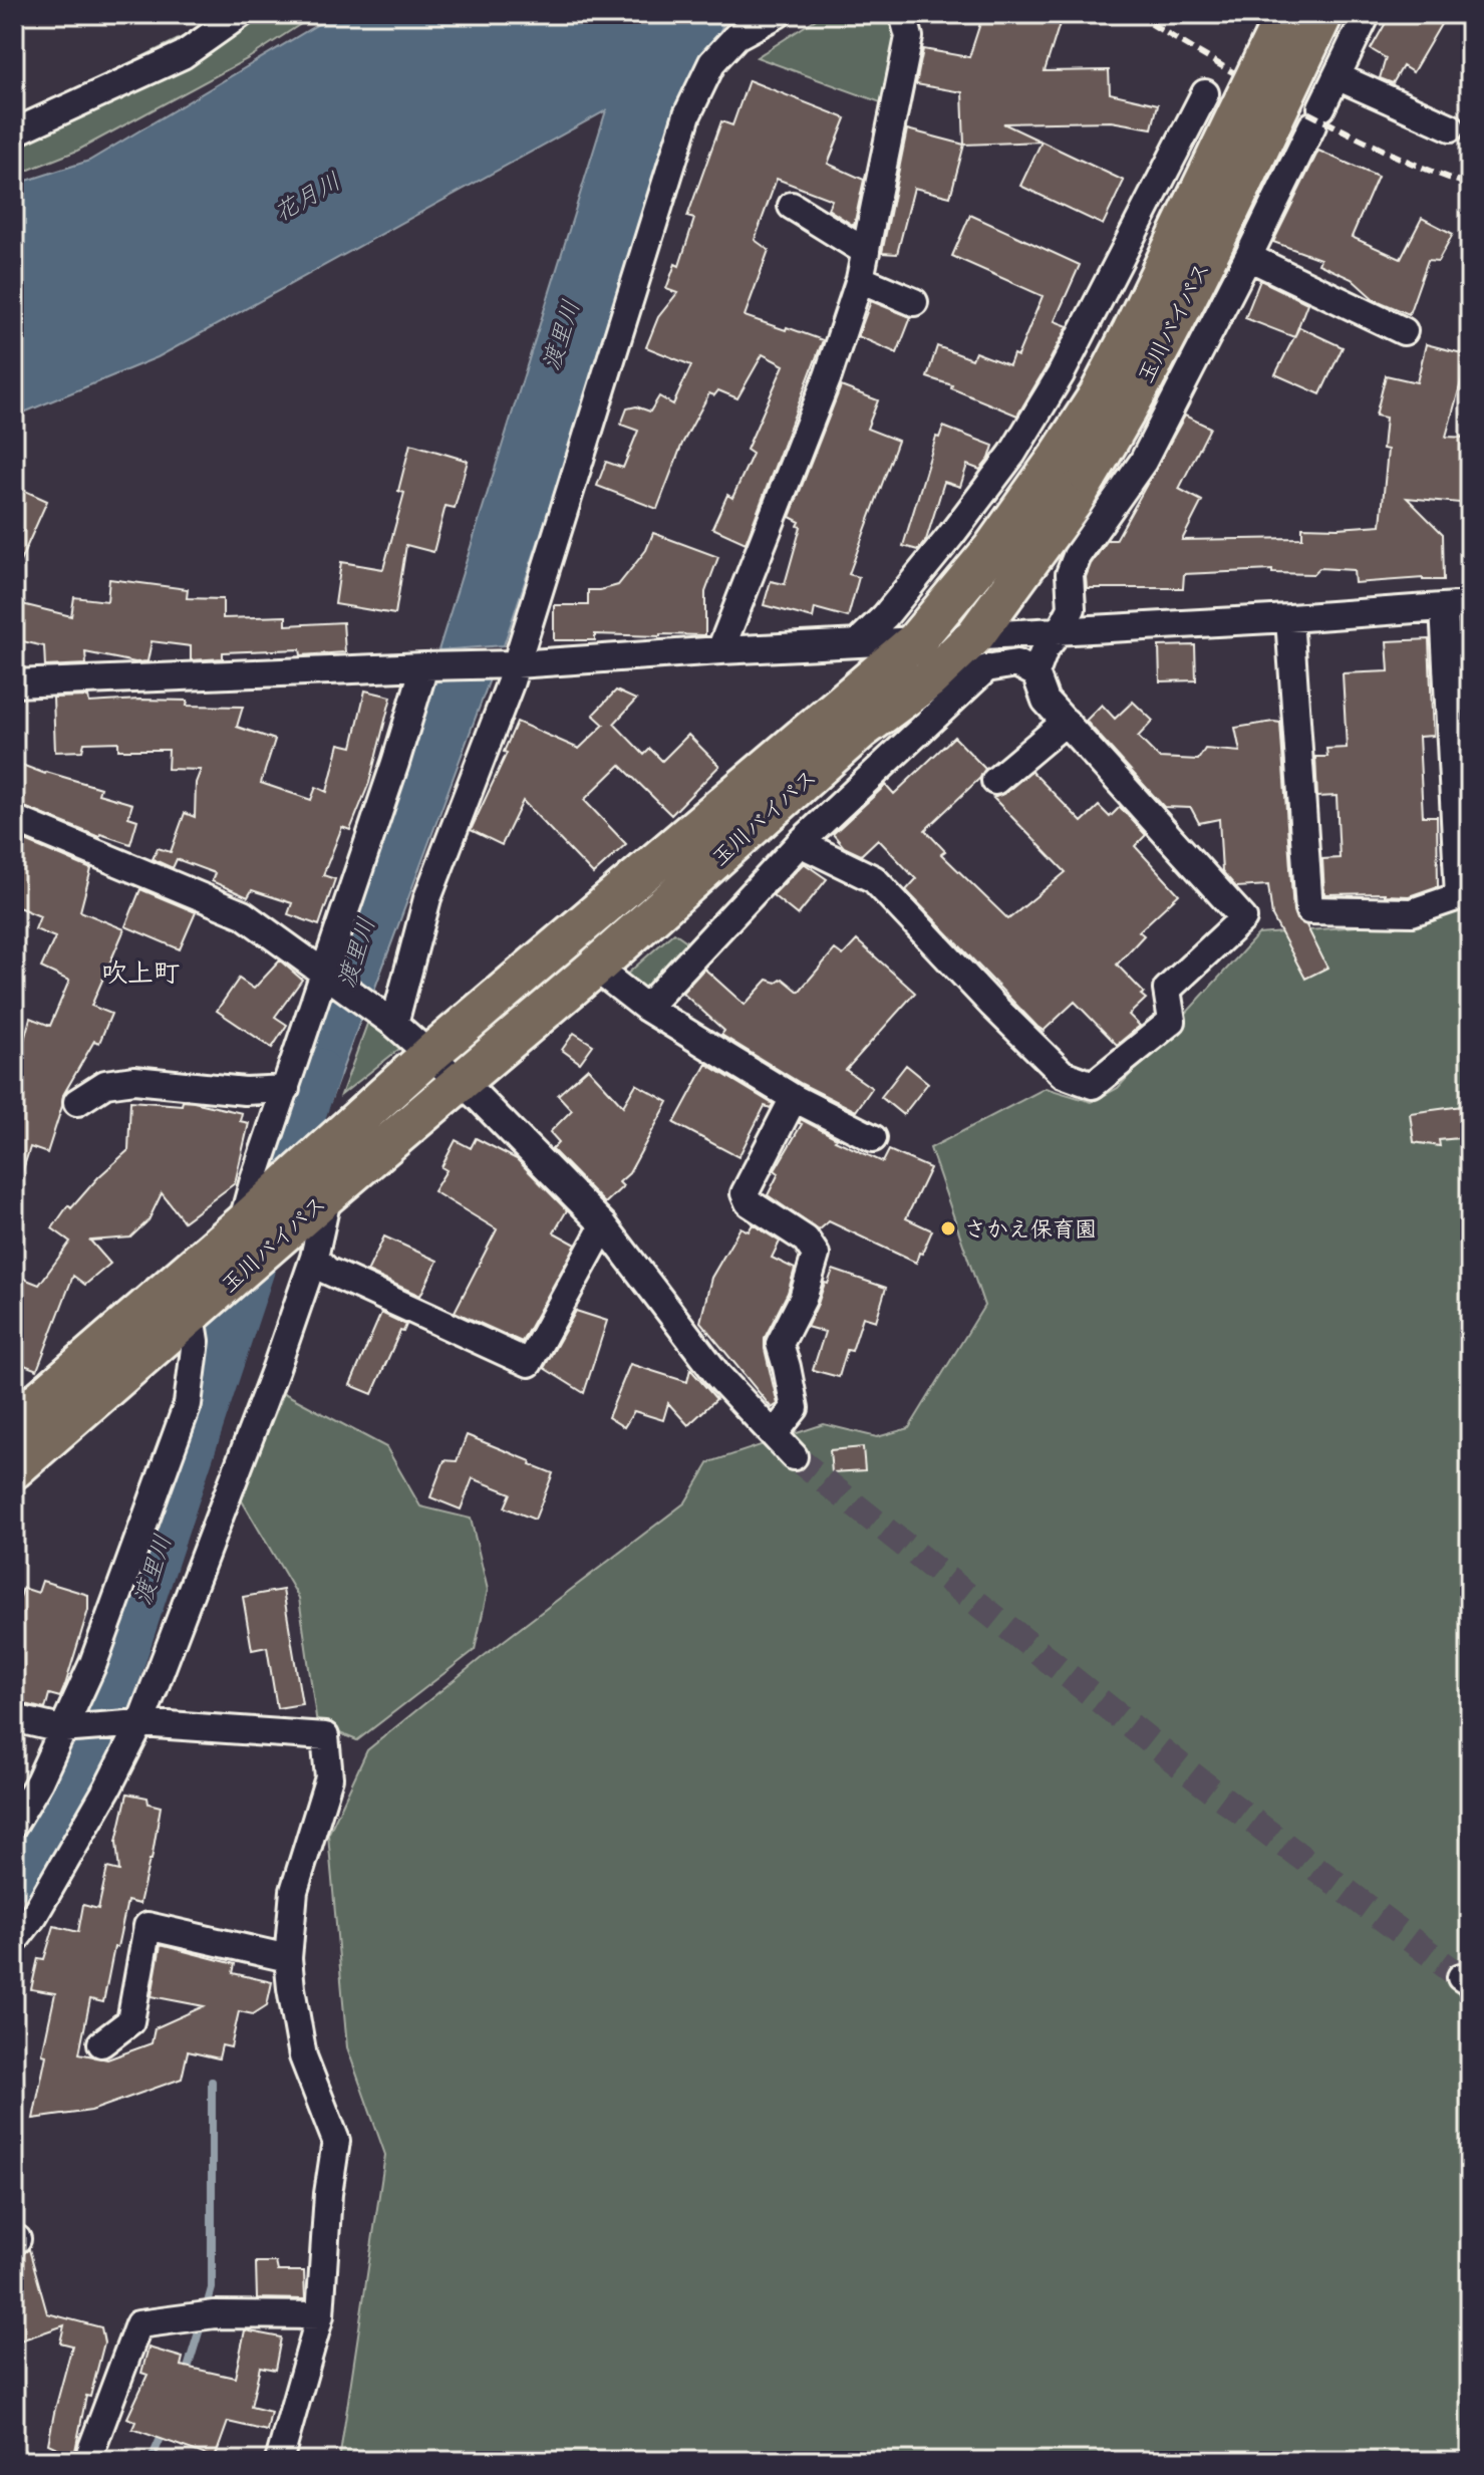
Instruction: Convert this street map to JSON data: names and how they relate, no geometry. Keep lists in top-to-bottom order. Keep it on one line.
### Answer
{"streets":{"highway":["玉川バイパス"]},"districts":["吹上町"],"water":["花月川","渡里川"],"places":["さかえ保育園"]}
